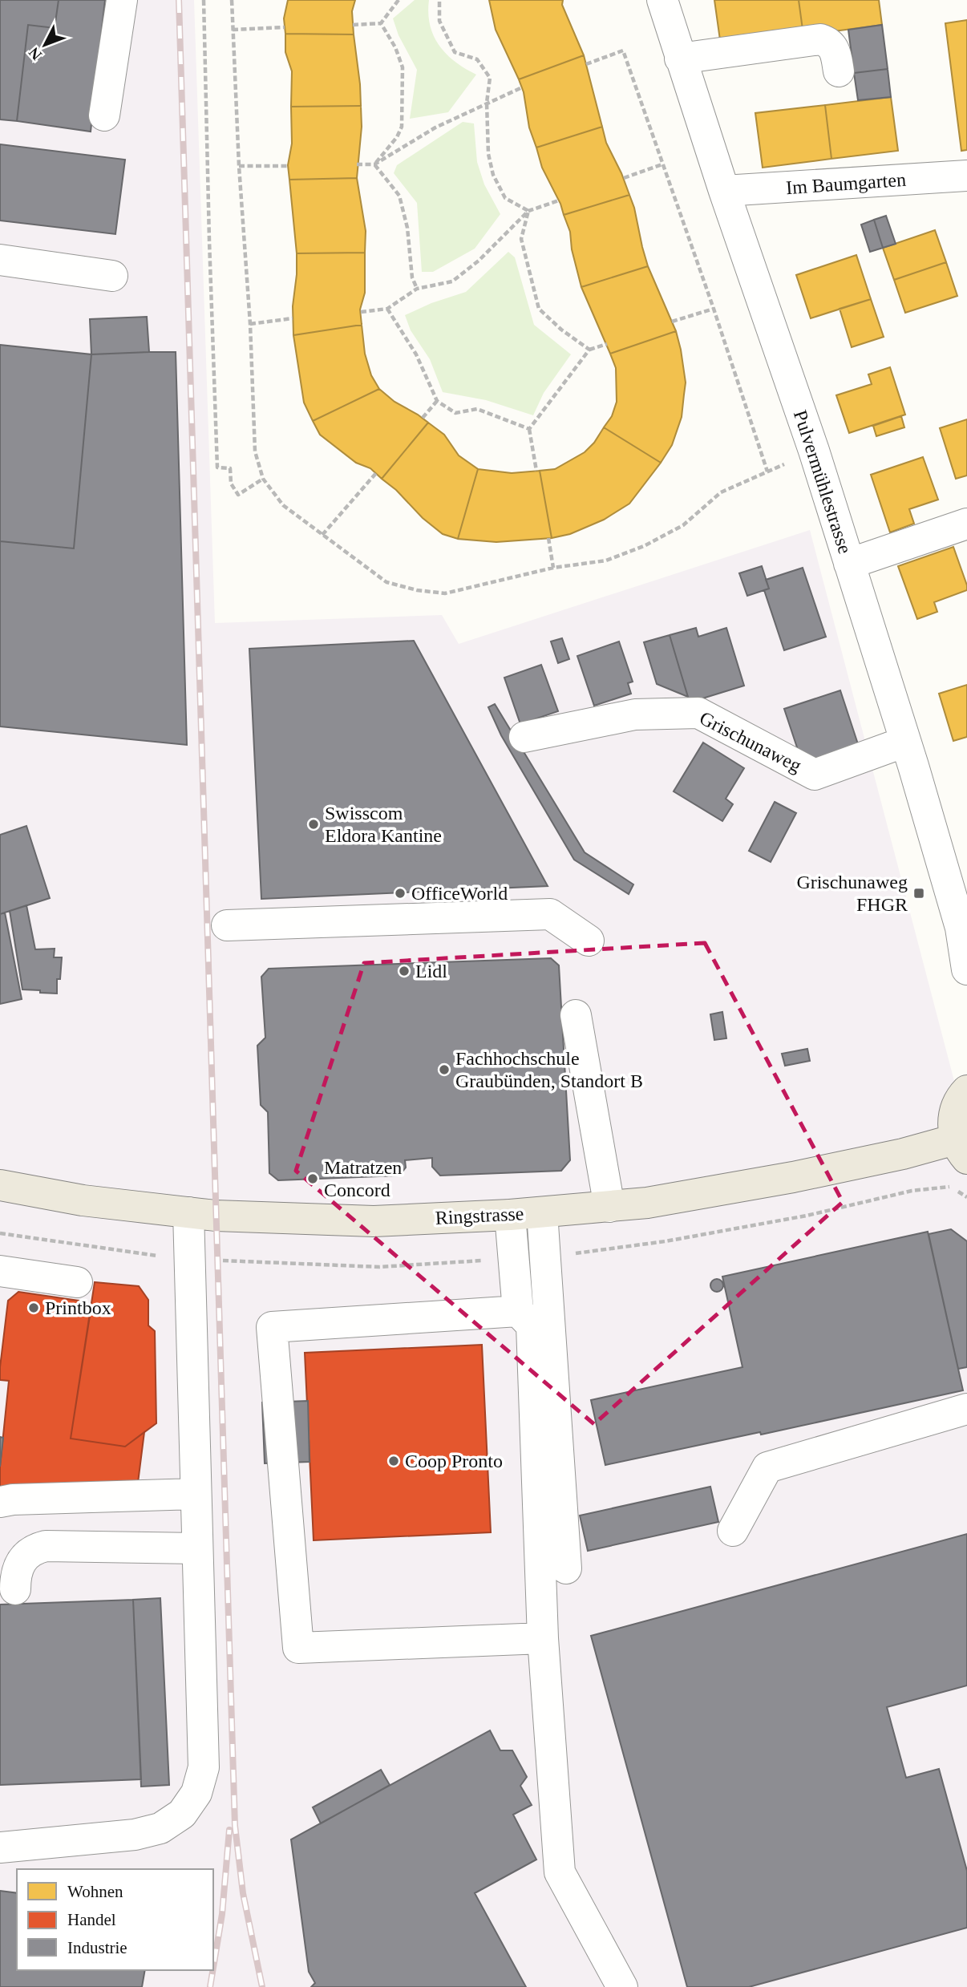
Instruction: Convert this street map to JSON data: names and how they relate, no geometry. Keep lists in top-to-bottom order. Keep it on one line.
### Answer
{"streets":{"main road":["Ringstrasse"],"street":["Im Baumgarten","Pulvermühlestrasse","Grischunaweg"]},"crossings":[["Im Baumgarten","Pulvermühlestrasse"],["Pulvermühlestrasse","Grischunaweg"]],"places":{"other":["Swisscom Eldora Kantine","OfficeWorld","Lidl","Fachhochschule Graubünden, Standort B","Matratzen Concord","Printbox","Coop Pronto"],"transit":["Grischunaweg FHGR"]},"legend":["Wohnen","Handel","Industrie"],"north":"bottom left"}
